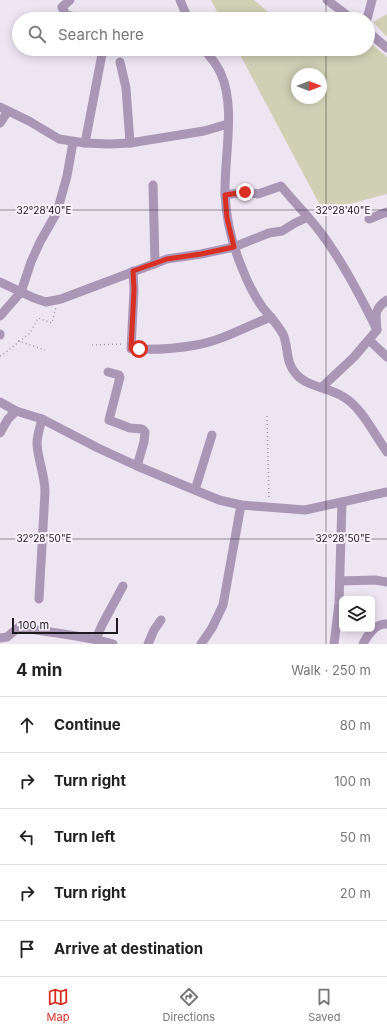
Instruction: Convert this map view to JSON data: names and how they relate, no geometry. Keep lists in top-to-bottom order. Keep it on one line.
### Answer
{"scale_bar":"100 m","north":"right","page":{"search":"Search here","scale":"100 m","heading":["4 min","Walk · 250 m"],"list":[["Continue","80 m"],["Turn right","100 m"],["Turn left","50 m"],["Turn right","20 m"],"Arrive at destination"],"nav":["Map","Directions","Saved"]},"coordinates":["32°28'40\"E","32°28'50\"E"]}
